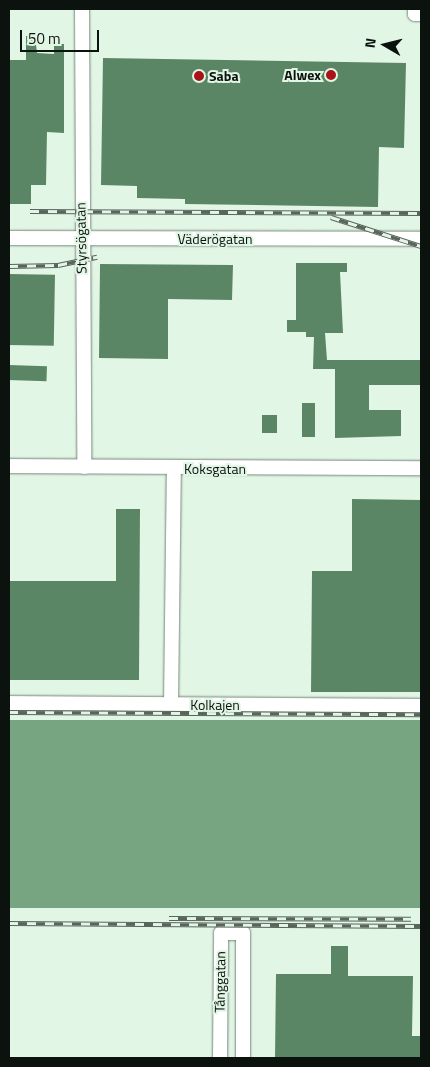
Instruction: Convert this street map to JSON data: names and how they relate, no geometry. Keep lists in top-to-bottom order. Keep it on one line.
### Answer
{"streets":{"street":["Styrsögatan","Väderögatan","Koksgatan","Kolkajen","Tånggatan"]},"crossings":[["Styrsögatan","Väderögatan"],["Styrsögatan","Koksgatan"]],"places":["Alwex","Saba"],"scale_bar":"50 m","north":"left"}
